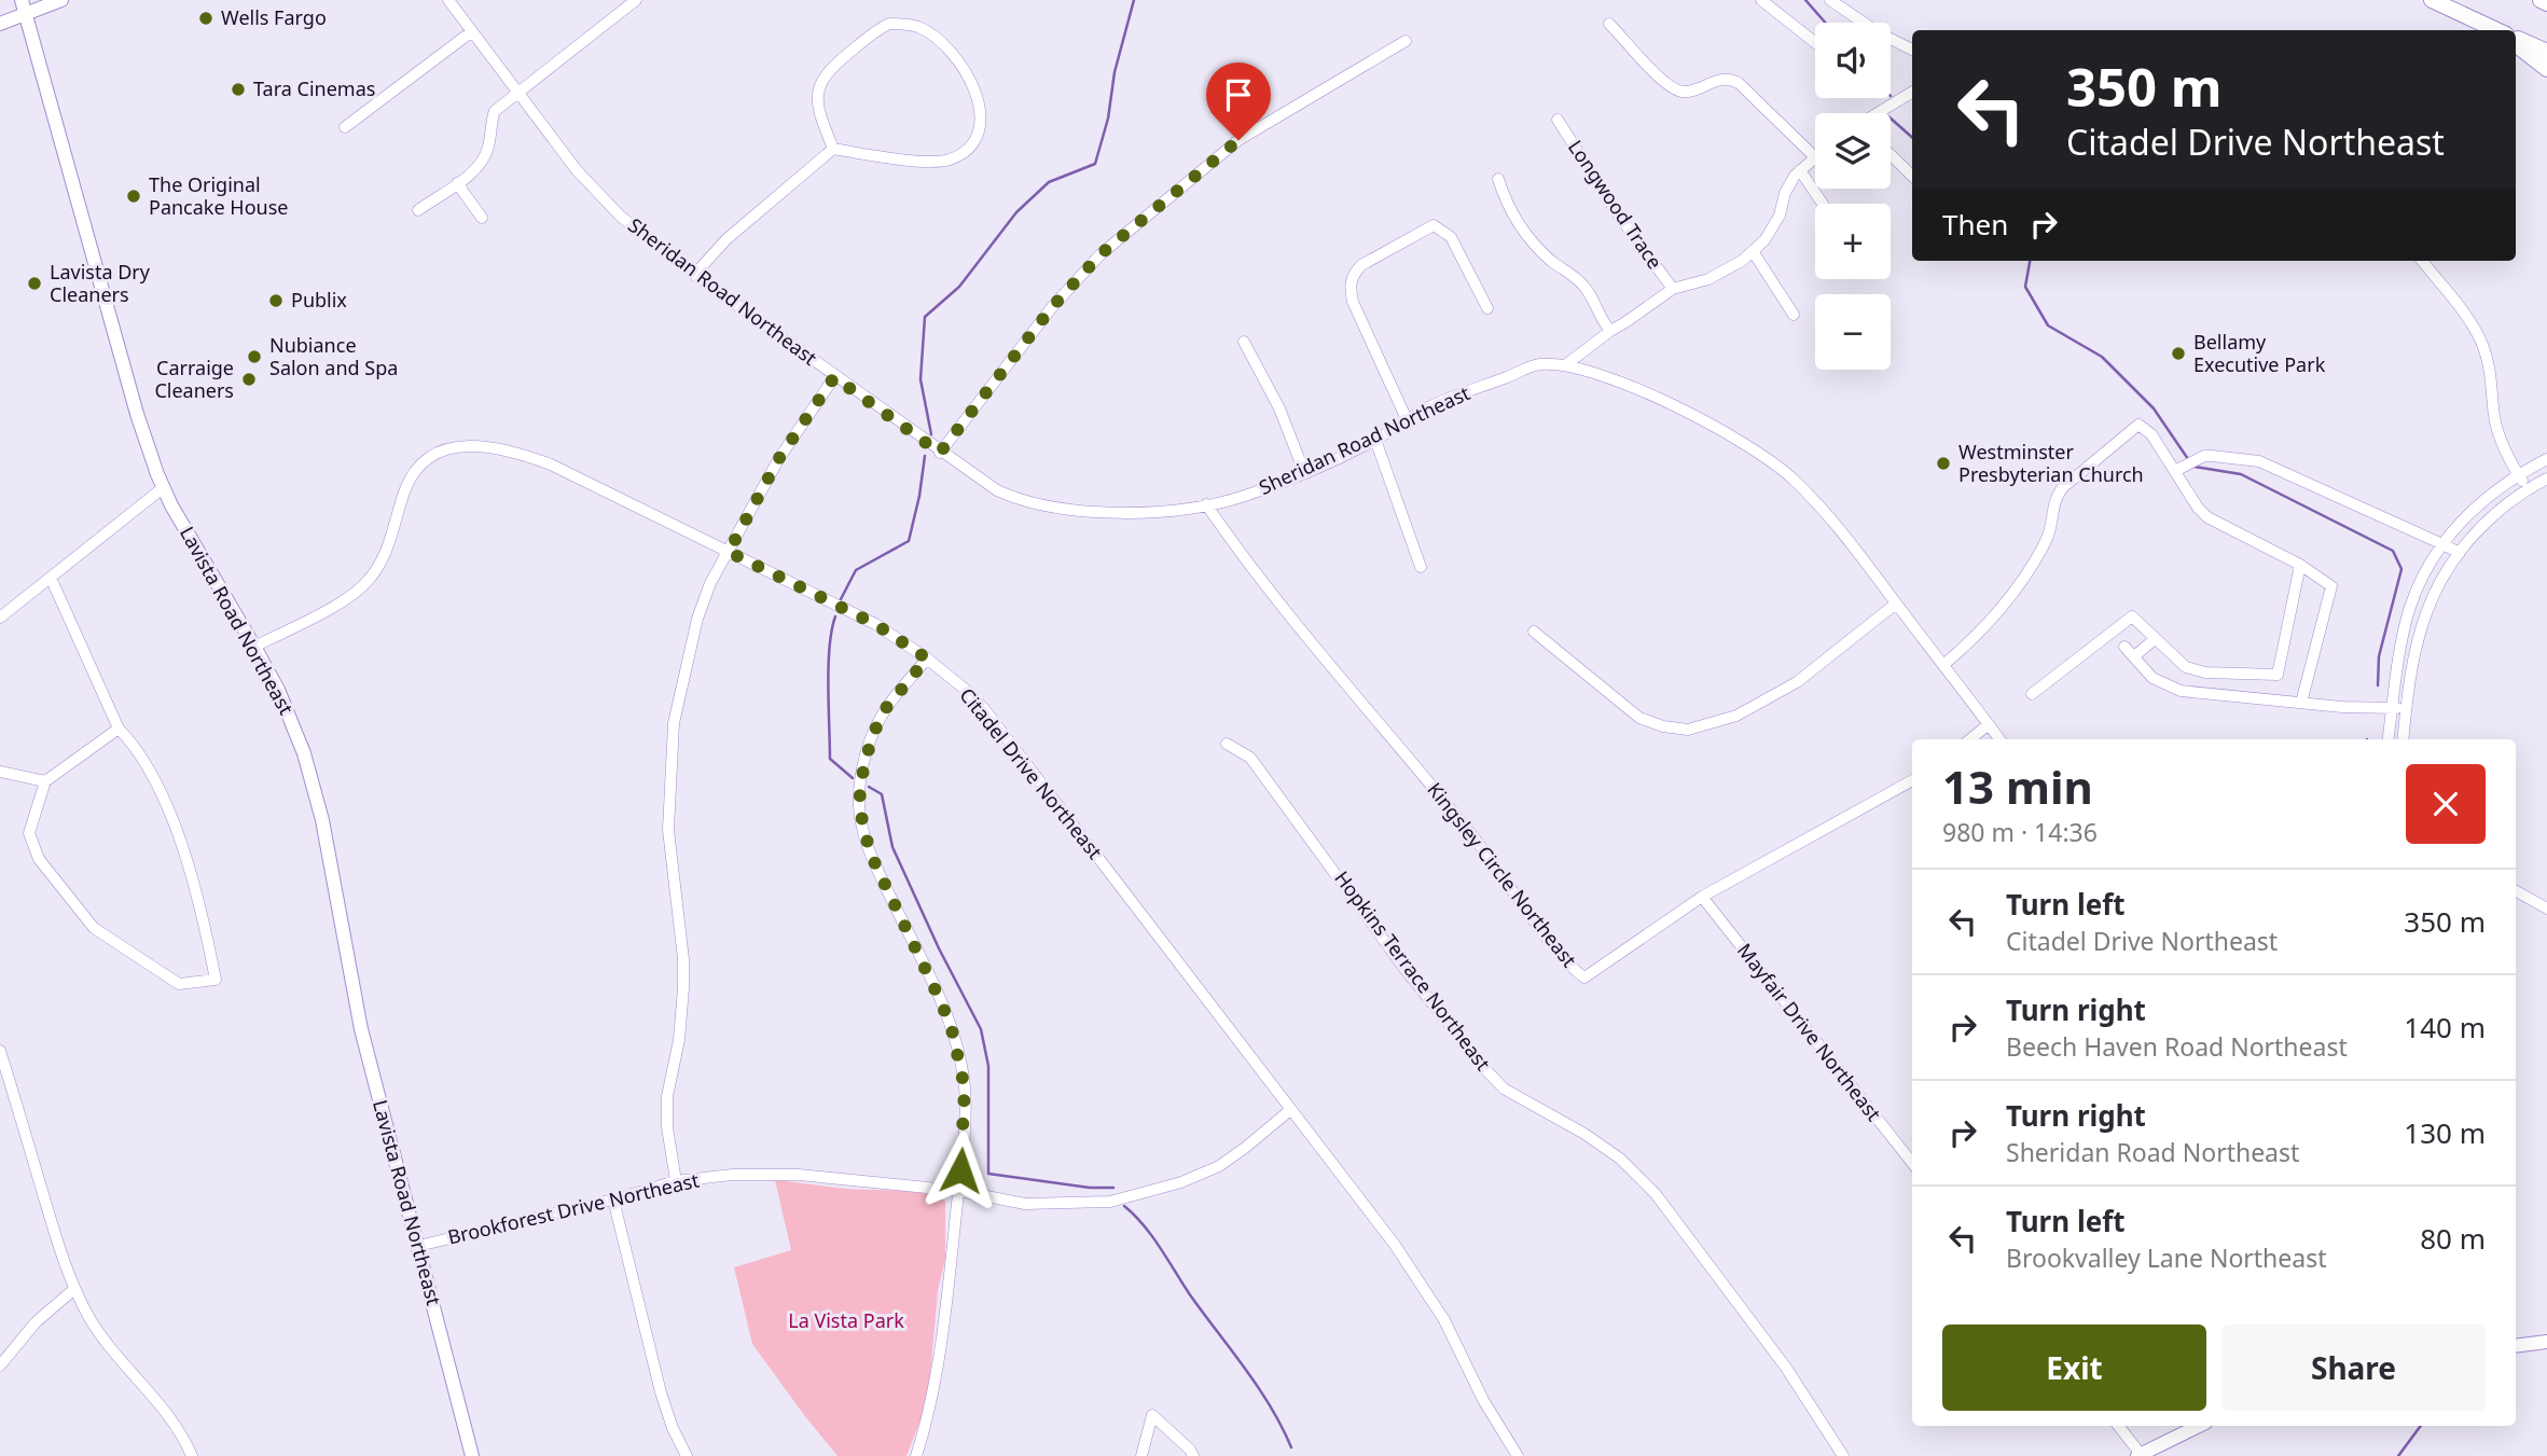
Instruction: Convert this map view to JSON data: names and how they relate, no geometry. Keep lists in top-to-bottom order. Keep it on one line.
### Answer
{"streets":{"main road":["Lavista Road Northeast"],"street":["Longwood Trace","Sheridan Road Northeast","Citadel Drive Northeast","Kingsley Circle Northeast","Hopkins Terrace Northeast","Mayfair Drive Northeast","Brookforest Drive Northeast"]},"crossings":[["Sheridan Road Northeast","Kingsley Circle Northeast"],["Lavista Road Northeast","Citadel Drive Northeast"],["Lavista Road Northeast","Brookforest Drive Northeast"],["Citadel Drive Northeast","Brookforest Drive Northeast"],["Kingsley Circle Northeast","Mayfair Drive Northeast"]],"parks":["La Vista Park"],"places":["Wells Fargo","Tara Cinemas","The Original Pancake House","Lavista Dry Cleaners","Publix","Bellamy Executive Park","Nubiance Salon and Spa","Carraige Cleaners","Westminster Presbyterian Church"],"page":{"map_buttons":["+","−"],"turn":["350 m","Citadel Drive Northeast"],"then":"Then","heading":["13 min","980 m · 14:36"],"list":[{"name":"Turn left","note":"Citadel Drive Northeast","value":"350 m"},{"name":"Turn right","note":"Beech Haven Road Northeast","value":"140 m"},{"name":"Turn right","note":"Sheridan Road Northeast","value":"130 m"},{"name":"Turn left","note":"Brookvalley Lane Northeast","value":"80 m"}],"buttons":["Exit","Share"]}}
